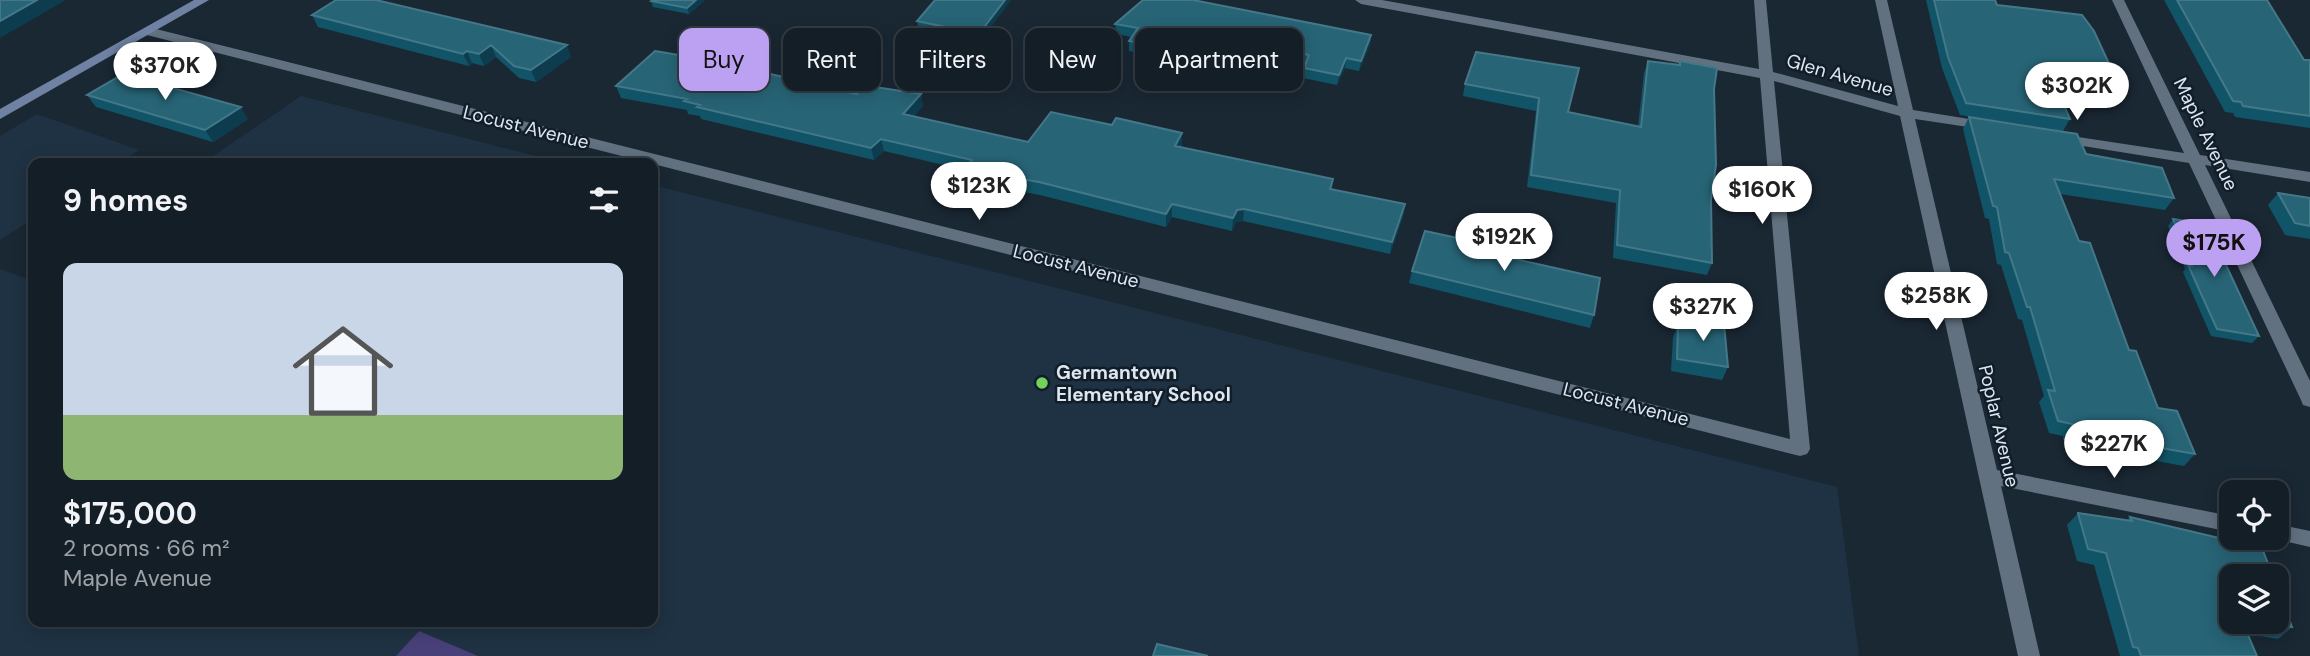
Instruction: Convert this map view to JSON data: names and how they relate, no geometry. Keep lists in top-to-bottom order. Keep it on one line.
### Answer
{"streets":{"street":["Glen Avenue","Locust Avenue","Maple Avenue","Poplar Avenue"]},"crossings":[["Glen Avenue","Locust Avenue"],["Glen Avenue","Poplar Avenue"]],"places":["Germantown Elementary School"],"page":{"chip":["Buy","Rent","Filters","New","Apartment"],"price":["$370K","$302K","$123K","$160K","$192K","$175K","$258K","$327K","$227K"],"heading":"9 homes","list":[{"name":"$175,000","note":"2 rooms · 66 m² · Maple Avenue"}]}}
